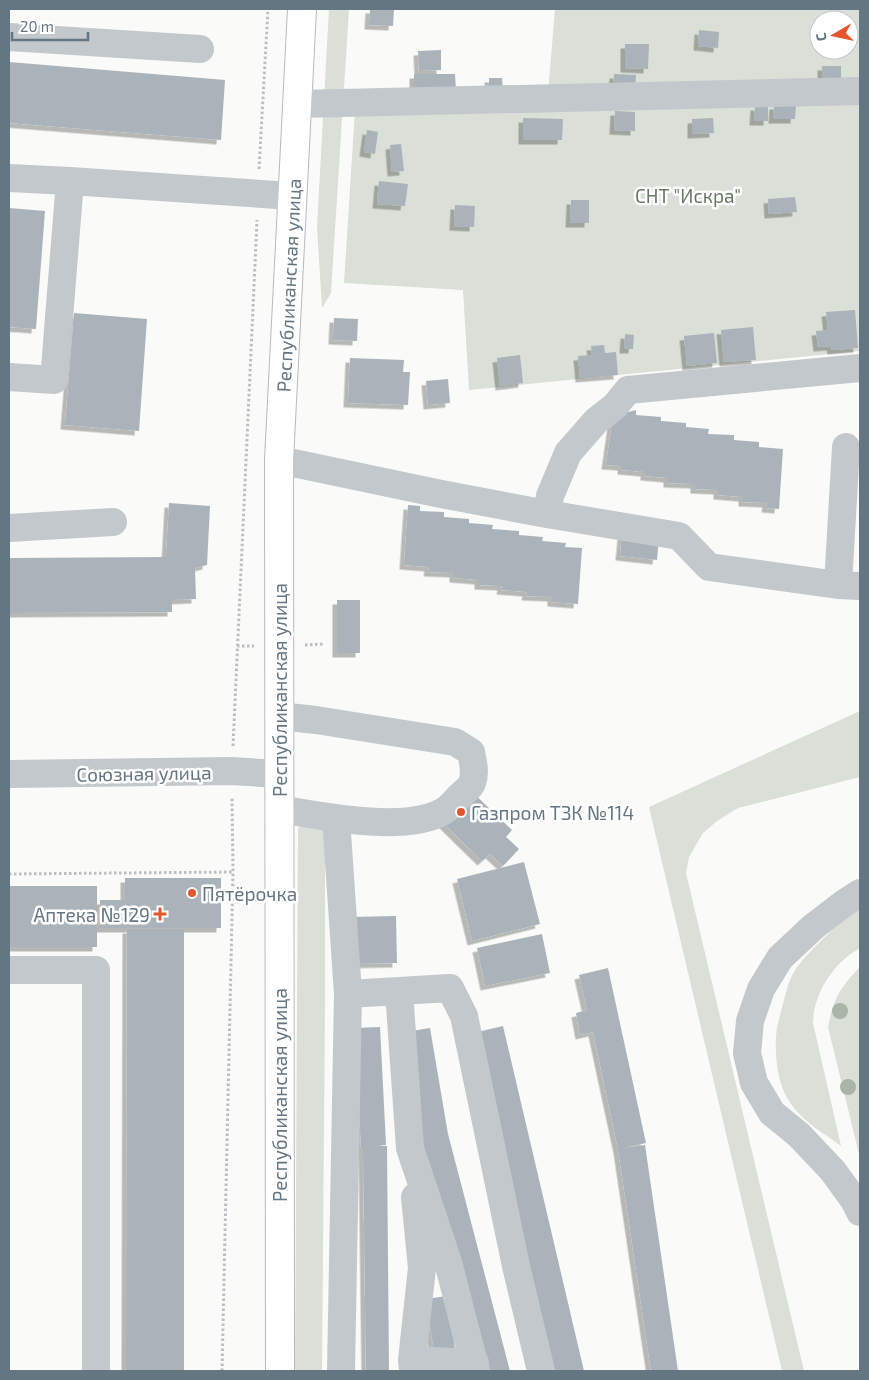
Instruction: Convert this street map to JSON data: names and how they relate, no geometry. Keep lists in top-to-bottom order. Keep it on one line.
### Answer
{"streets":{"main road":["Республиканская улица"],"street":["Союзная улица"]},"crossings":[["Республиканская улица","Союзная улица"]],"parks":["СНТ \"Искра\""],"places":{"other":["Газпром ТЗК №114","Пятёрочка"],"health":["Аптека №129"]},"scale_bar":"20 m","north":"left"}
